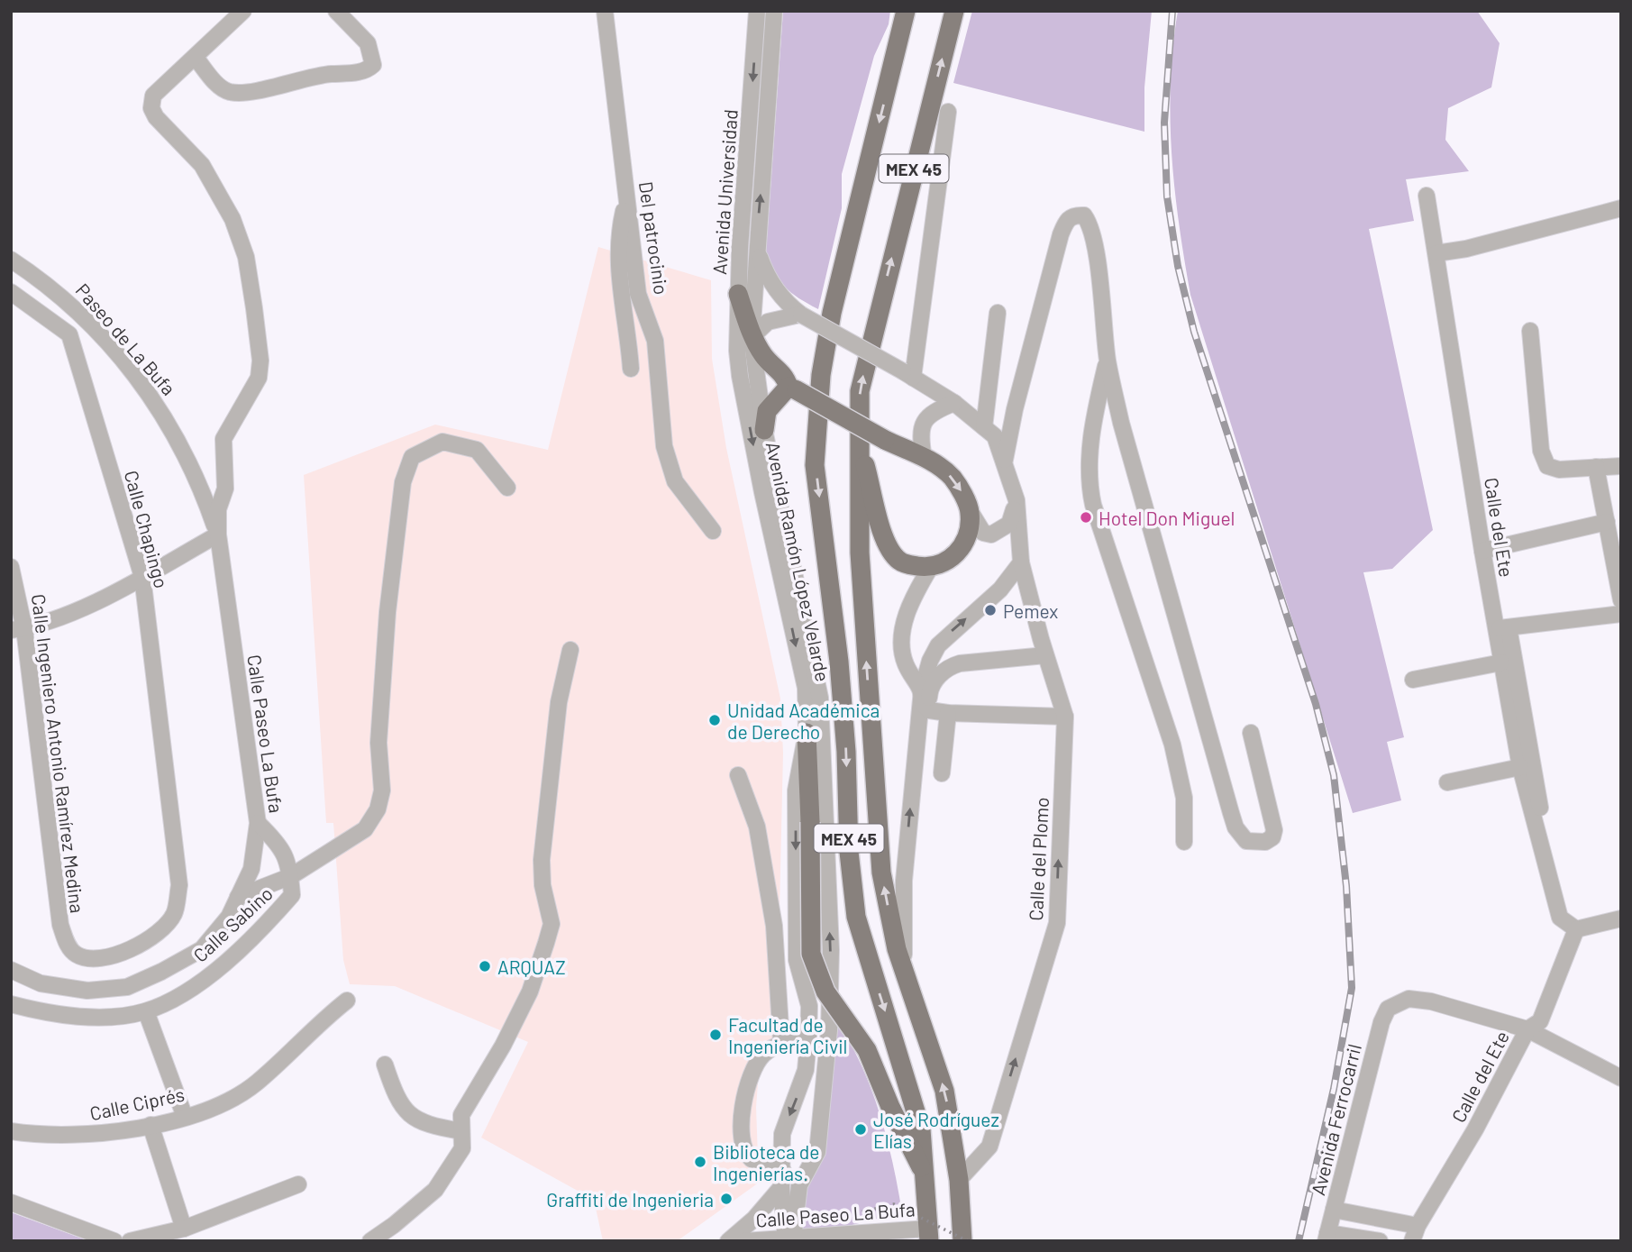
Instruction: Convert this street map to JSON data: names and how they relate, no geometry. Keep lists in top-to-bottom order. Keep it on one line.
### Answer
{"streets":{"main road":["MEX 45"],"street":["Avenida Universidad","Del patrocinio","Paseo de La Bufa","Calle del Ete","Calle Chapingo","Avenida Ramón López Velarde","Calle Paseo La Bufa","Calle Ingeniero Antonio Ramírez Medina","Calle del Plomo","Calle Sabino","Calle Ciprés","Avenida Ferrocarril"]},"crossings":[["MEX 45","Calle Paseo La Bufa"],["MEX 45","Calle del Plomo"],["Avenida Universidad","Avenida Ramón López Velarde"],["Avenida Universidad","Calle del Plomo"],["Paseo de La Bufa","Calle Paseo La Bufa"],["Calle del Ete","Avenida Ferrocarril"],["Calle Chapingo","Calle Ingeniero Antonio Ramírez Medina"],["Avenida Ramón López Velarde","Calle Paseo La Bufa"],["Calle Paseo La Bufa","Calle Sabino"]],"places":["Hotel Don Miguel","Pemex","Unidad Académica de Derecho","ARQUAZ","Facultad de Ingeniería Civil","José Rodríguez Elías","Biblioteca de Ingenierías.","Graffiti de Ingenieria"]}
